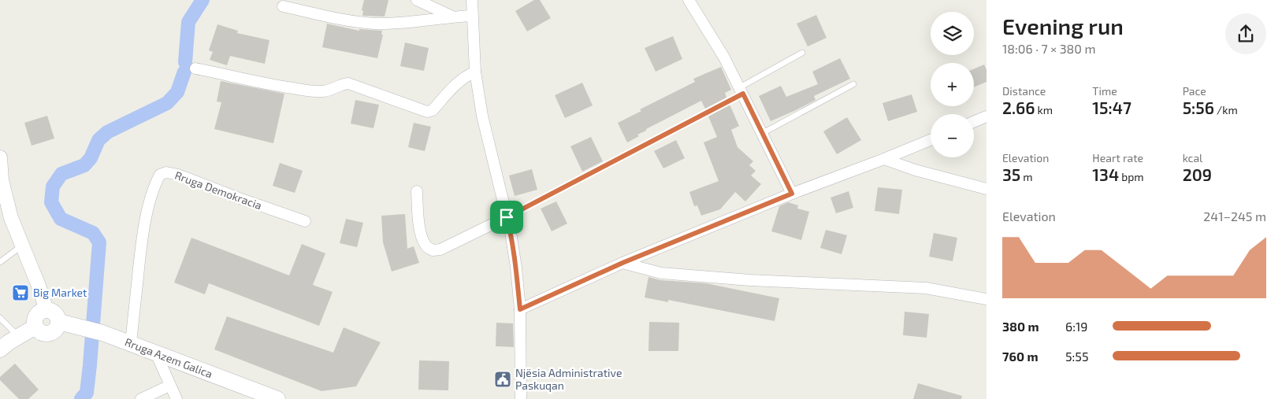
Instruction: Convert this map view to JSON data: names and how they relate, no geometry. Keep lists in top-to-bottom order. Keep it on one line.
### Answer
{"streets":{"main road":["Rruga Azem Galica"],"street":["Rruga Demokracia"]},"crossings":[["Rruga Demokracia","Rruga Azem Galica"]],"places":{"supermarket":["Big Market"],"public building":["Njësia Administrative Paskuqan"]},"page":{"heading":["Evening run","18:06 · 7 × 380 m"],"map_buttons":["+","−"],"stats":[["Distance","2.66 km"],["Time","15:47"],["Pace","5:56 /km"],["Elevation","35 m"],["Heart rate","134 bpm"],["kcal","209"]],"chart":["Elevation","241–245 m"],"list":[{"name":"380 m","note":"6:19"},{"name":"760 m","note":"5:55"}]}}
